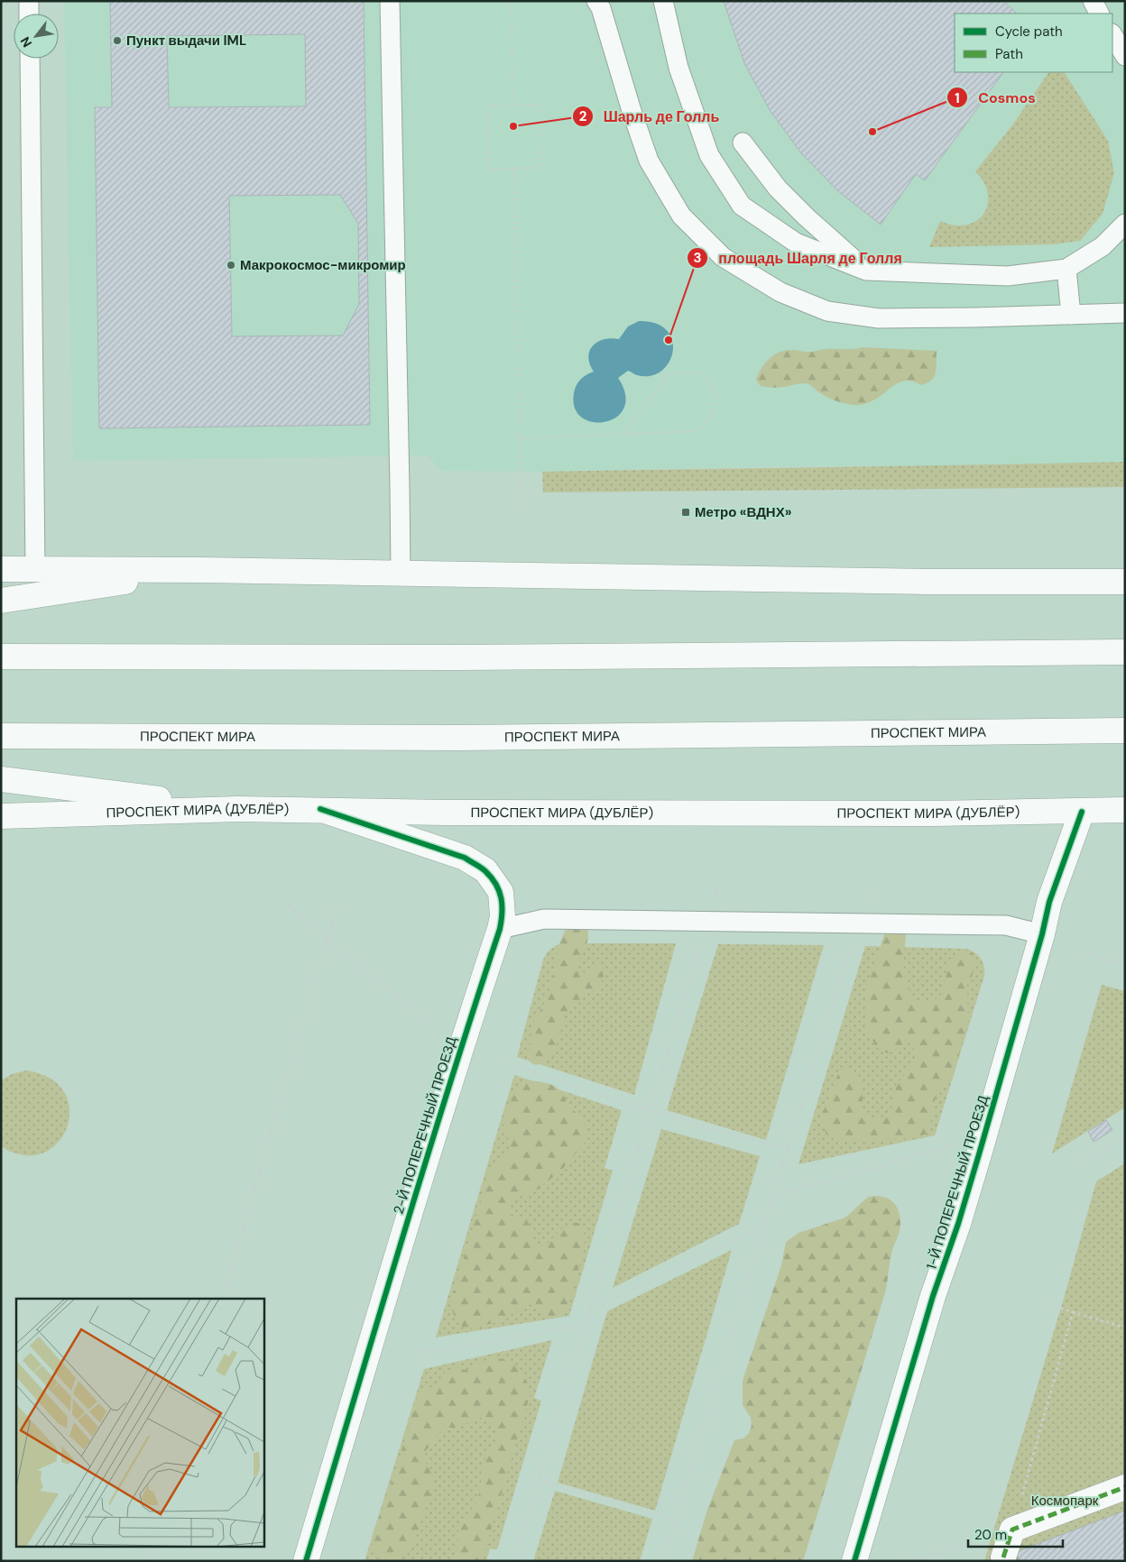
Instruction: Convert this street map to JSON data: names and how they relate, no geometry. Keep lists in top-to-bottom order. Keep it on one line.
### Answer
{"streets":{"main road":["ПРОСПЕКТ МИРА","ПРОСПЕКТ МИРА (ДУБЛЁР)","2-Й ПОПЕРЕЧНЫЙ ПРОЕЗД","1-Й ПОПЕРЕЧНЫЙ ПРОЕЗД"]},"crossings":[["ПРОСПЕКТ МИРА (ДУБЛЁР)","2-Й ПОПЕРЕЧНЫЙ ПРОЕЗД"],["ПРОСПЕКТ МИРА (ДУБЛЁР)","1-Й ПОПЕРЕЧНЫЙ ПРОЕЗД"]],"parks":["Космопарк"],"places":{"other":["Пункт выдачи IML","Шарль де Голль","Cosmos","Макрокосмос-микромир","площадь Шарля де Голля"],"transit":["Метро «ВДНХ»"]},"legend":["Cycle path","Path"],"scale_bar":"20 m","north":"bottom left"}
